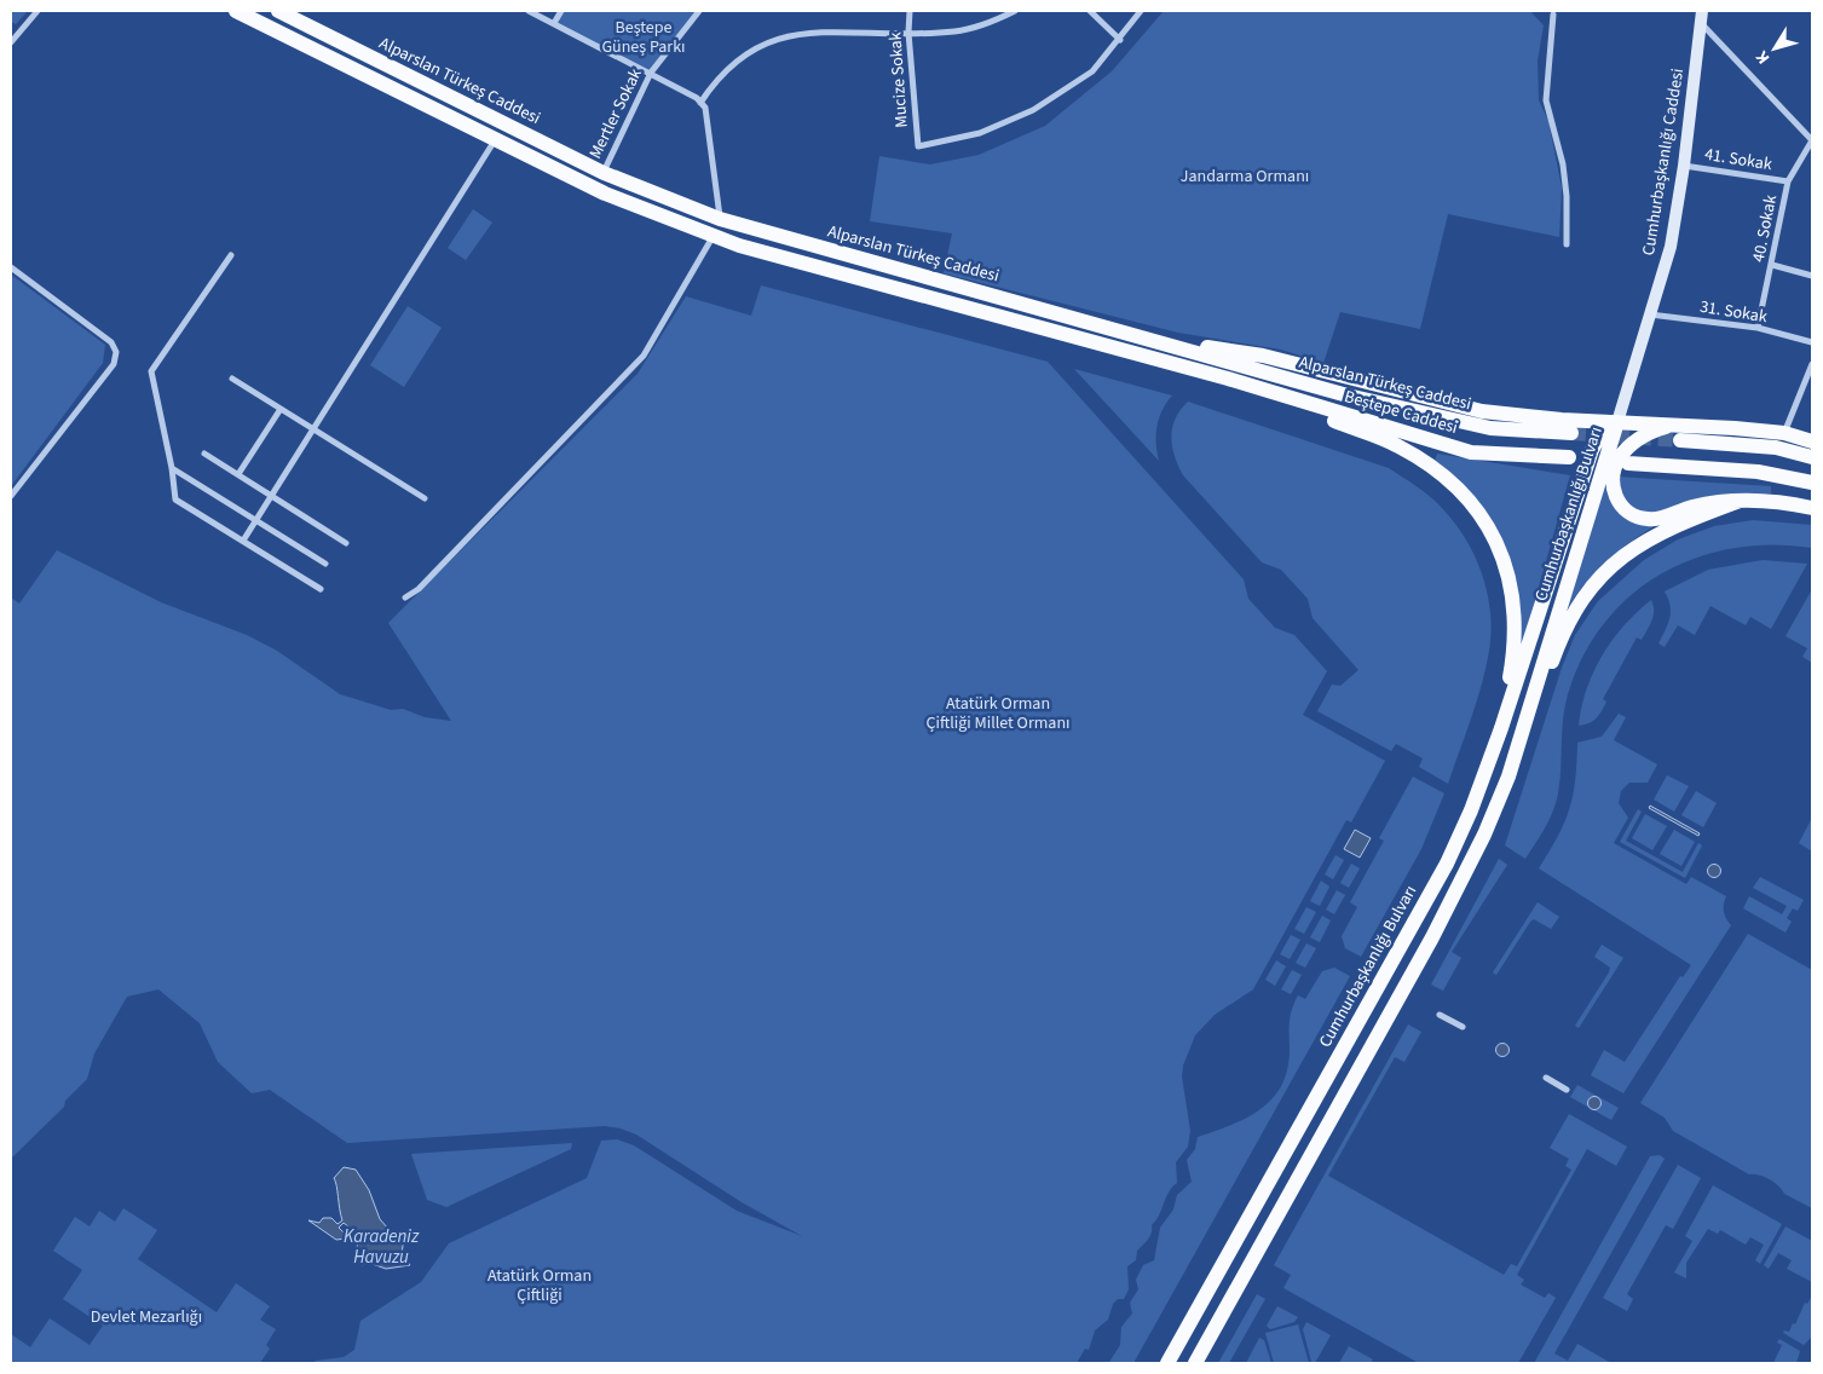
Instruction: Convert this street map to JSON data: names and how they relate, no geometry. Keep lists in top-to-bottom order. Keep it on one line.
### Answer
{"streets":{"main road":["Alparslan Türkeş Caddesi","Cumhurbaşkanlığı Caddesi","Beştepe Caddesi","Cumhurbaşkanlığı Bulvarı"],"street":["Mucize Sokak","Mertler Sokak","41. Sokak","40. Sokak","31. Sokak"]},"crossings":[["Alparslan Türkeş Caddesi","Mertler Sokak"],["41. Sokak","Cumhurbaşkanlığı Caddesi"],["41. Sokak","40. Sokak"],["Cumhurbaşkanlığı Caddesi","31. Sokak"],["Cumhurbaşkanlığı Caddesi","Cumhurbaşkanlığı Bulvarı"],["40. Sokak","31. Sokak"]],"water":["Karadeniz Havuzu"],"parks":["Beştepe Güneş Parkı","Jandarma Ormanı","Atatürk Orman Çiftliği Millet Ormanı","Atatürk Orman Çiftliği","Devlet Mezarlığı"],"north":"bottom left"}
